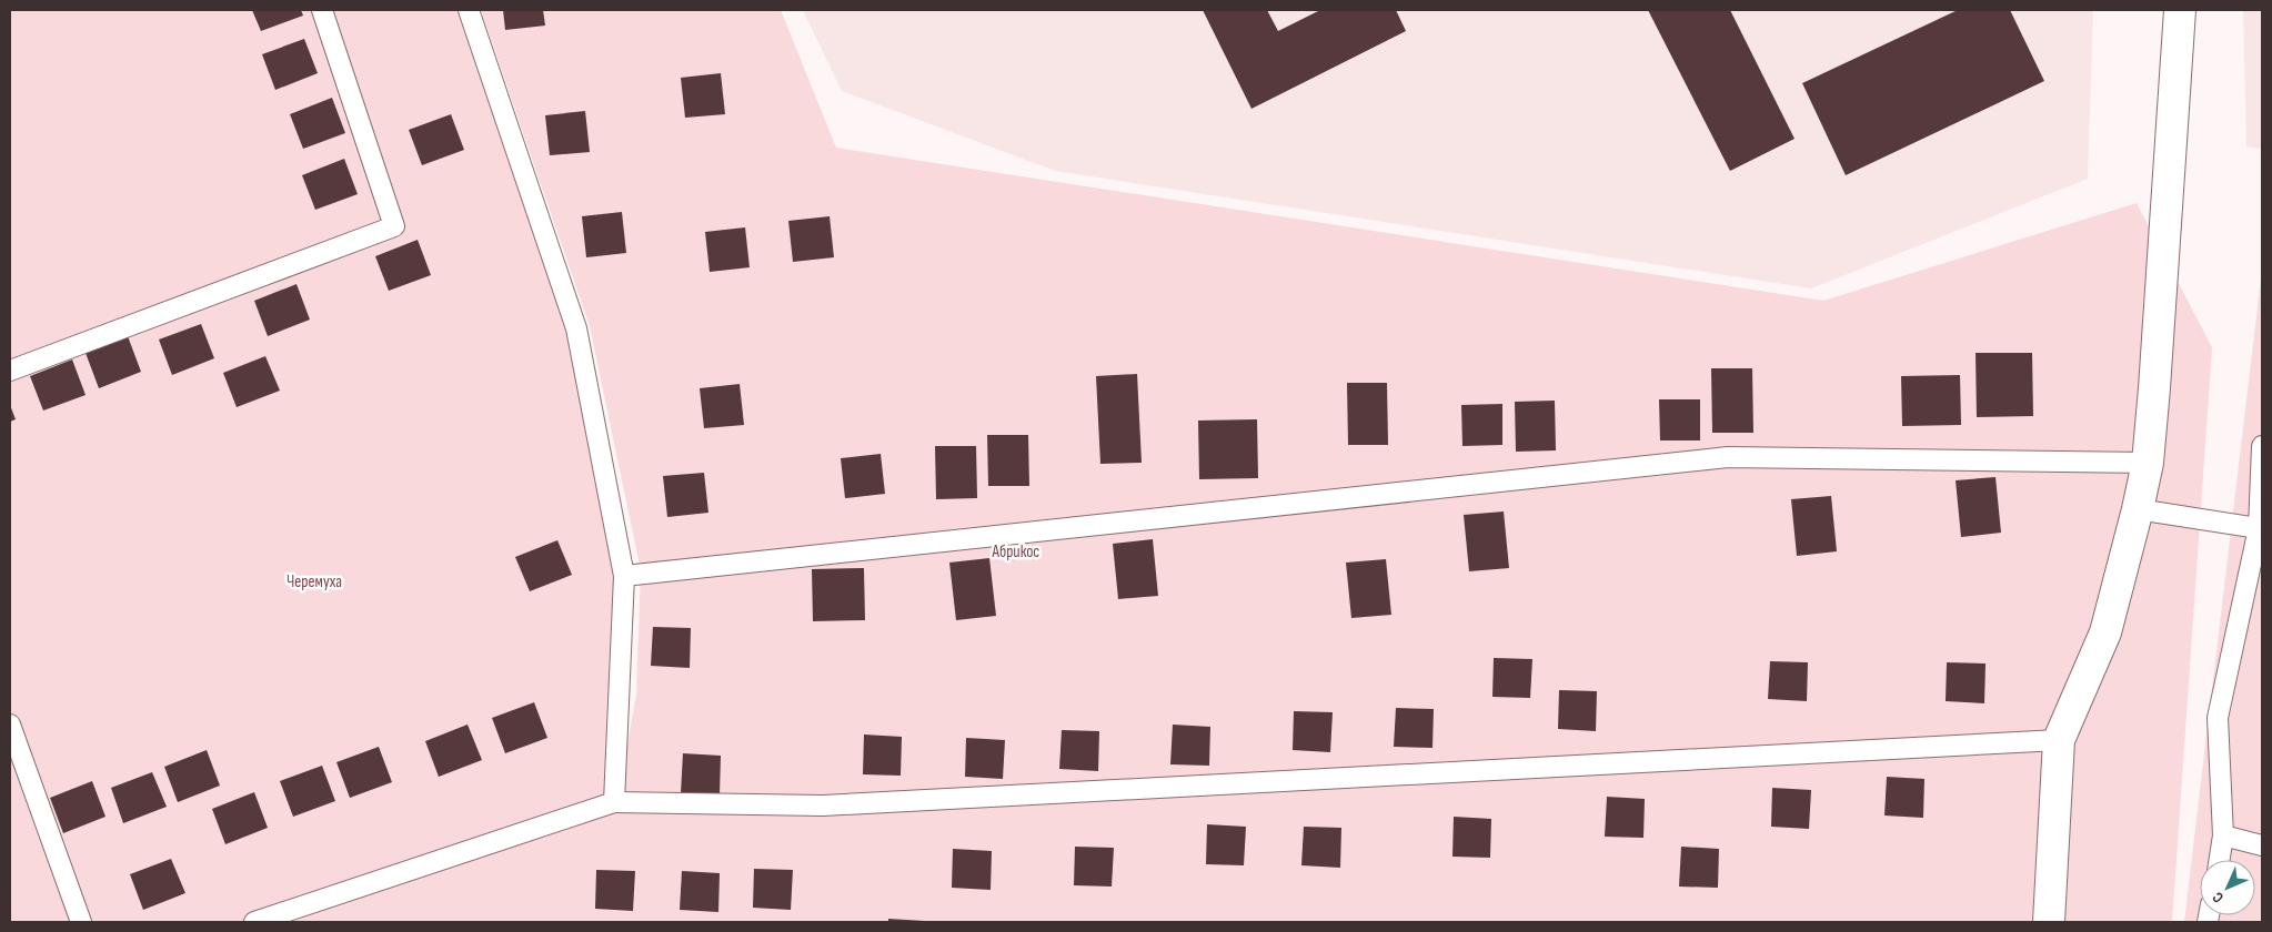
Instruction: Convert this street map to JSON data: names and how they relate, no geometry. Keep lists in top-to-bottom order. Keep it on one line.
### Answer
{"parks":["Абрикос","Черемуха"],"north":"bottom left"}
